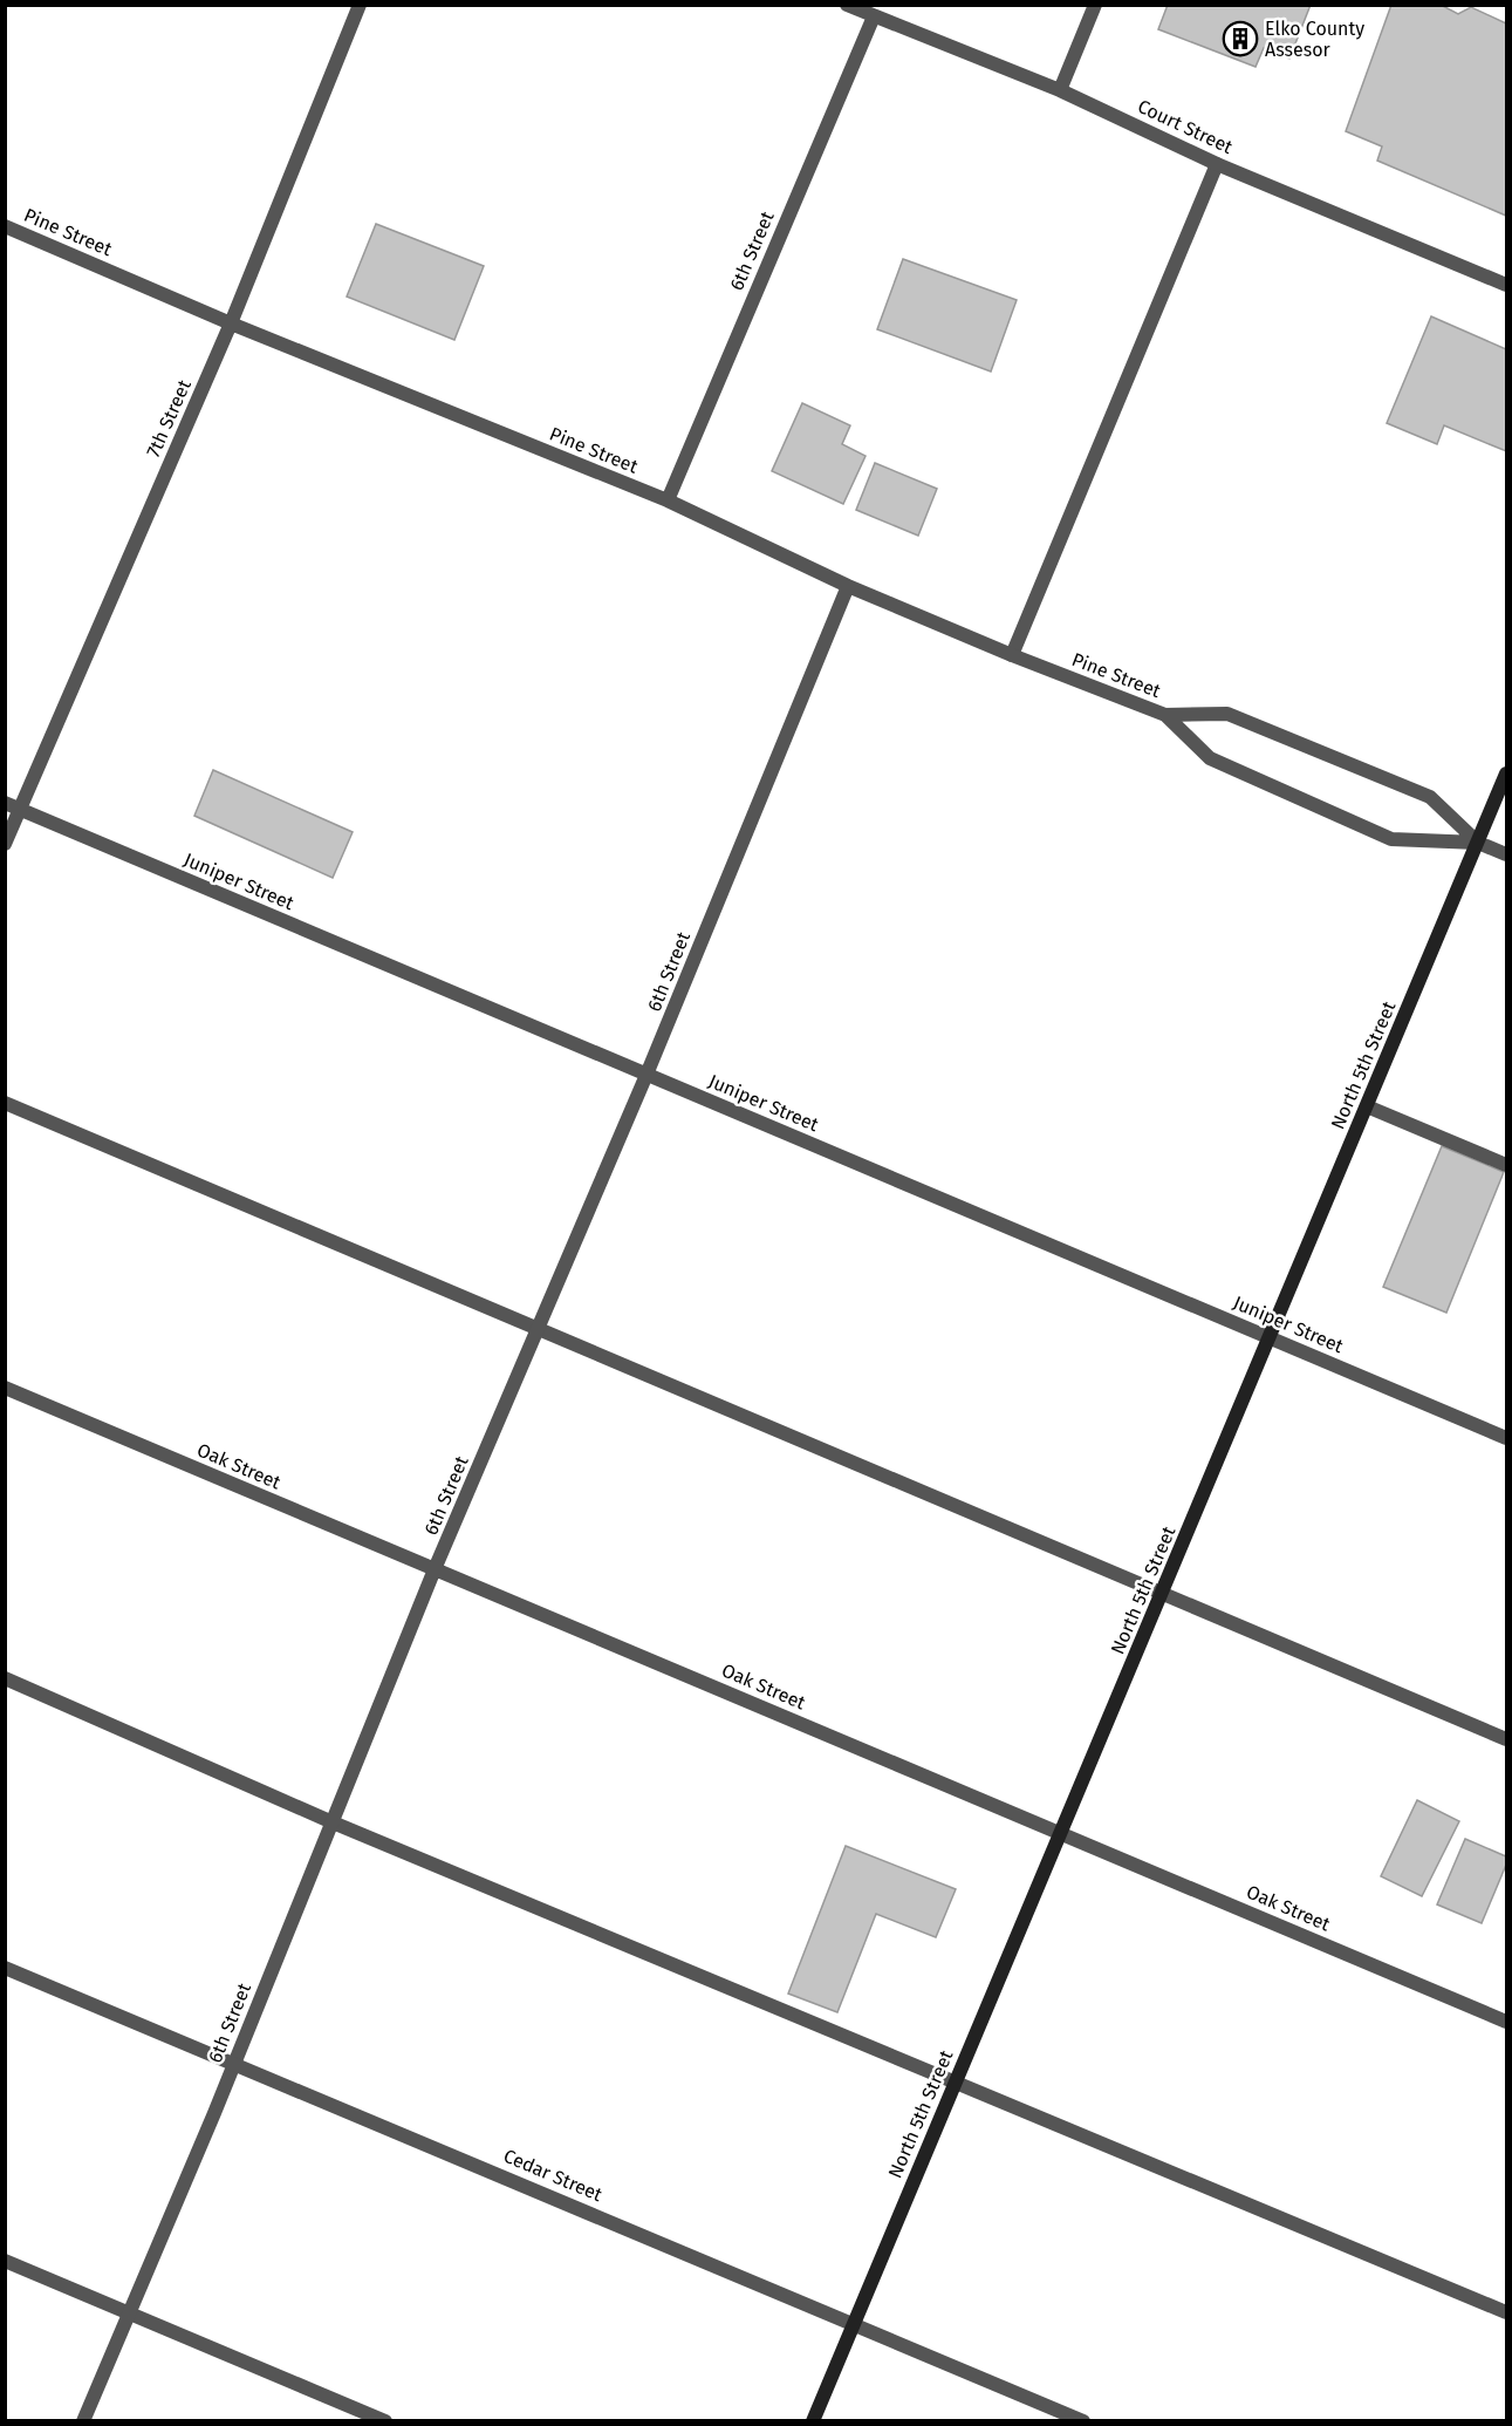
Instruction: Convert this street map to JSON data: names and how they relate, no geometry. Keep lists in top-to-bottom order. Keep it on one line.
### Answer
{"streets":{"main road":["North 5th Street"],"street":["Court Street","Pine Street","6th Street","7th Street","Juniper Street","Oak Street","Cedar Street"]},"crossings":[["Court Street","6th Street"],["Pine Street","6th Street"],["Pine Street","7th Street"],["Pine Street","North 5th Street"],["6th Street","Juniper Street"],["6th Street","Oak Street"],["6th Street","Cedar Street"],["7th Street","Juniper Street"],["Juniper Street","North 5th Street"],["North 5th Street","Oak Street"],["North 5th Street","Cedar Street"]],"places":{"building":["Elko County Assesor"]}}
